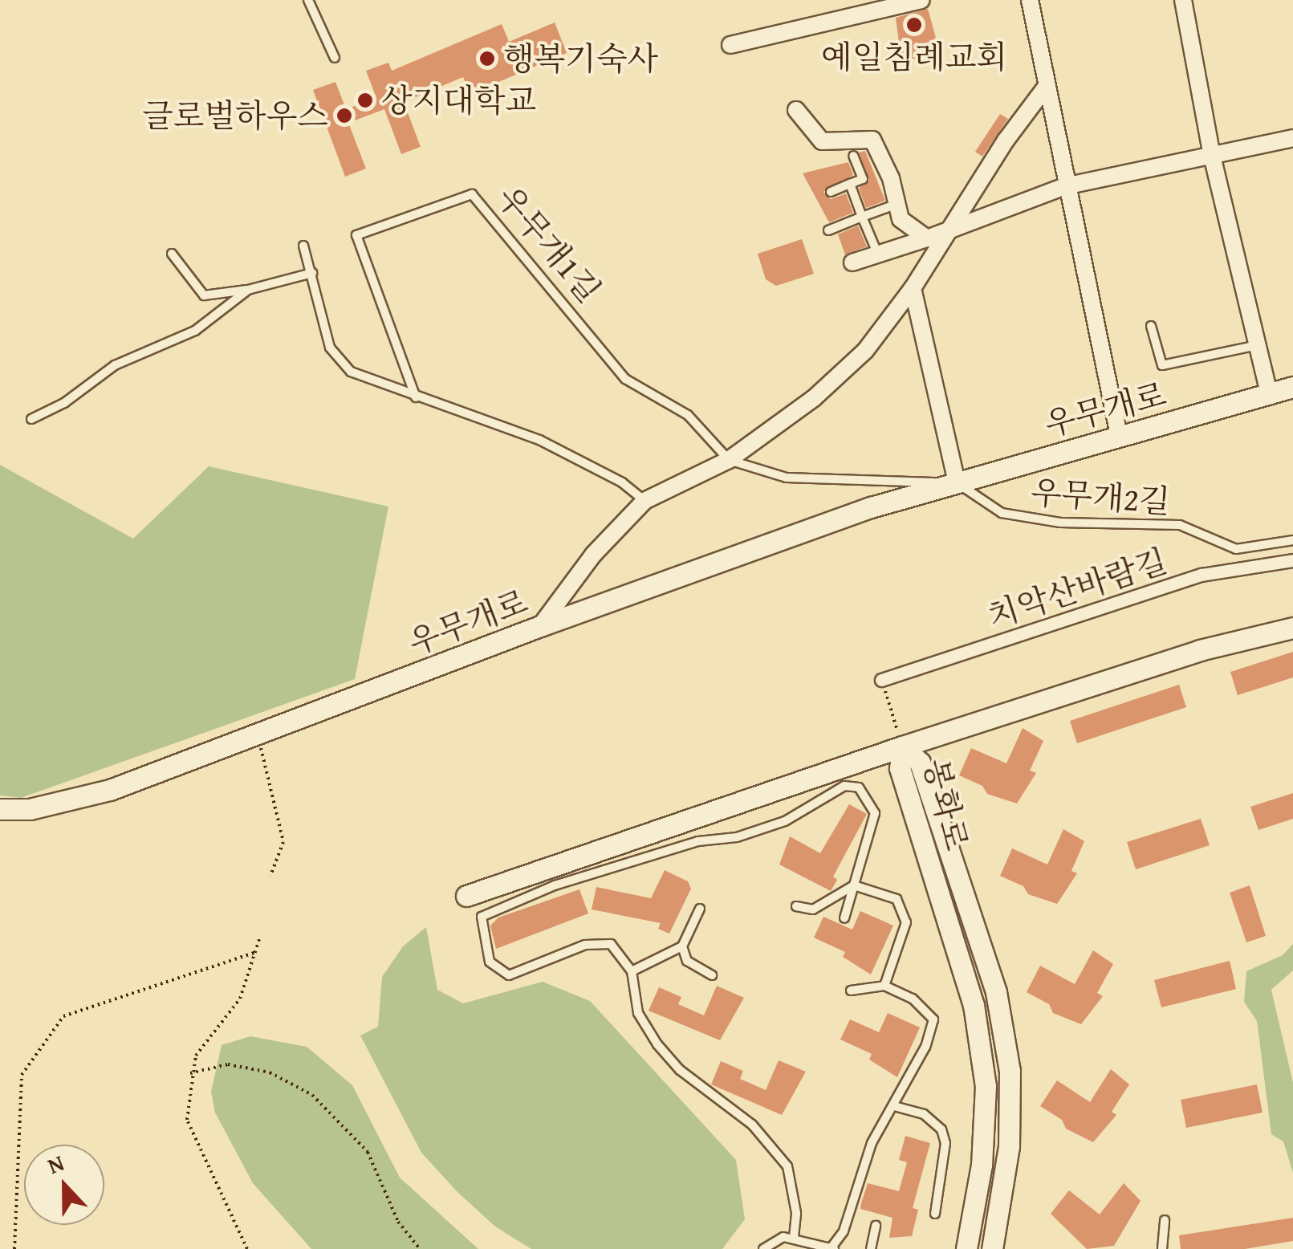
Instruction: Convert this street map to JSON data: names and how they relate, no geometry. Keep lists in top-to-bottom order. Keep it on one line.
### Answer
{"streets":{"street":["우무개로","치악산바람길","봉화로"],"lane":["우무개1길","우무개2길"]},"crossings":[["우무개로","우무개2길"]],"places":["예일침례교회","행복기숙사","상지대학교","글로벌하우스"],"north":"top"}
